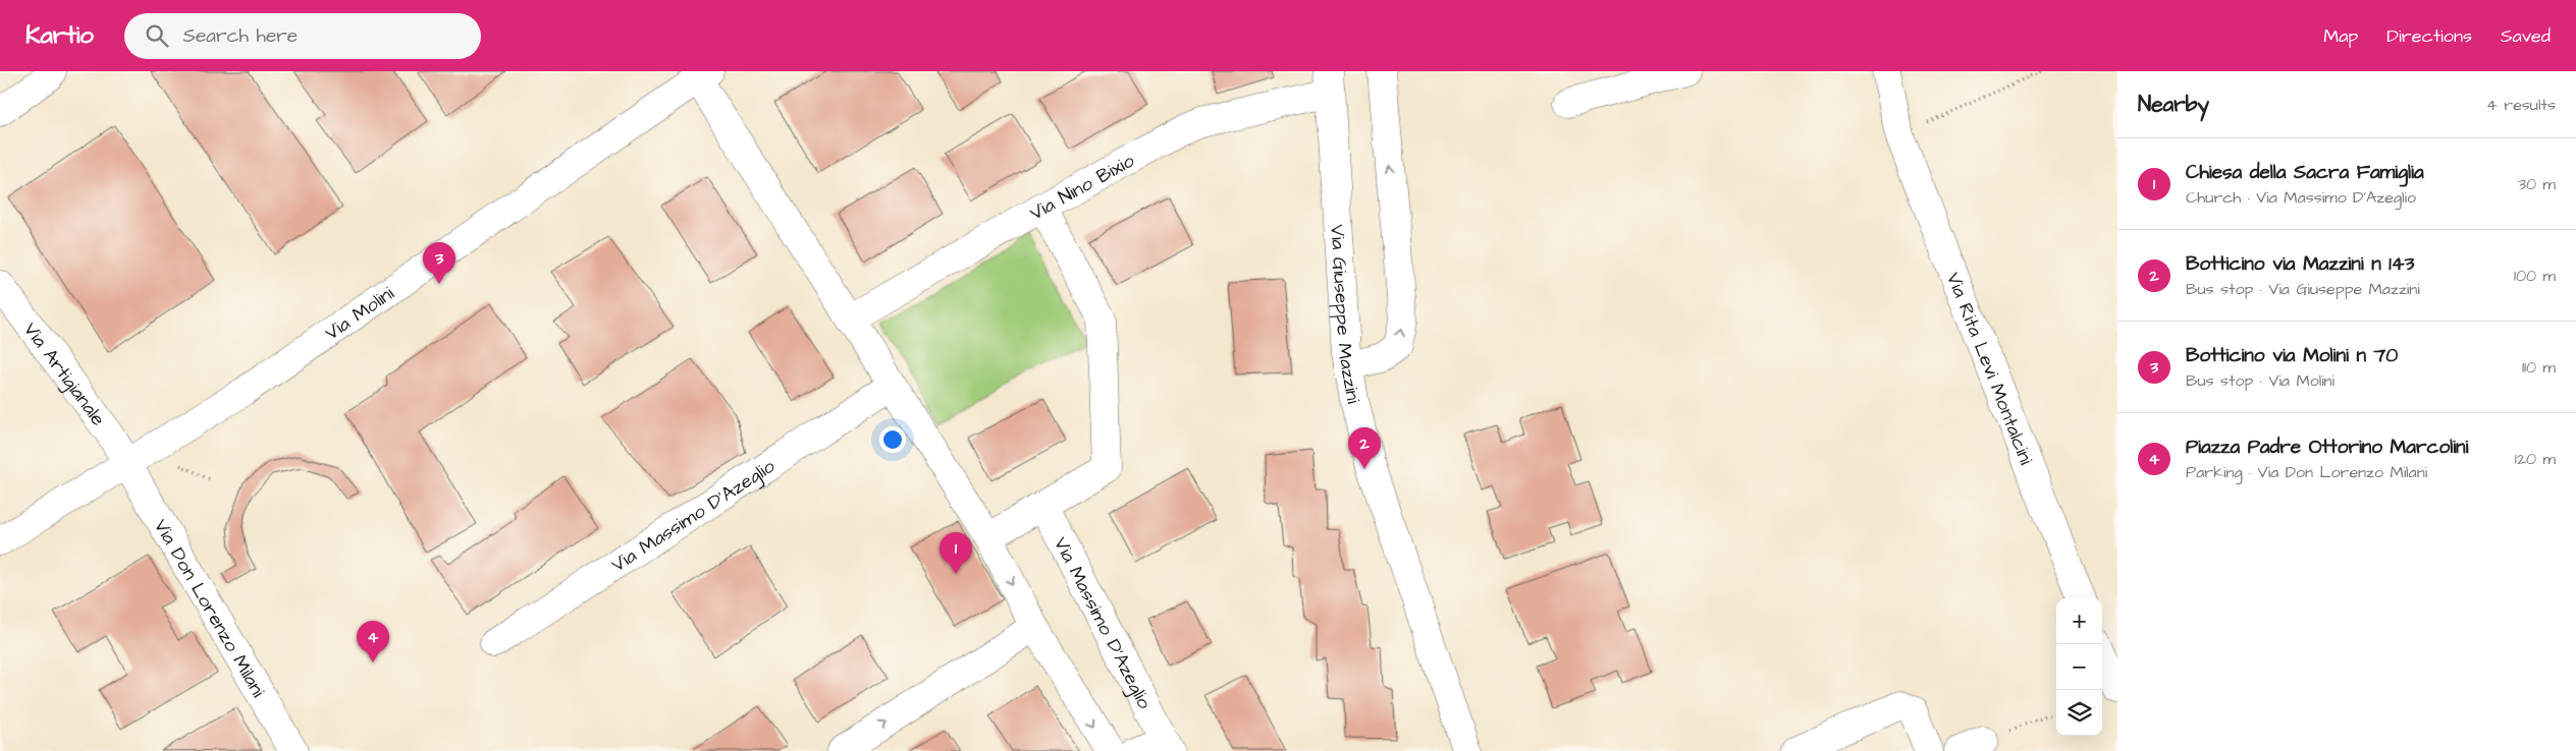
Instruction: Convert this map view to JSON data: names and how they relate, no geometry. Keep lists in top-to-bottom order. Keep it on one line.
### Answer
{"streets":{"street":["Via Nino Bixio","Via Molini","Via Giuseppe Mazzini","Via Rita Levi Montalcini","Via Artigianale","Via Massimo D'Azeglio","Via Don Lorenzo Milani"]},"crossings":[["Via Nino Bixio","Via Giuseppe Mazzini"],["Via Molini","Via Artigianale"],["Via Molini","Via Don Lorenzo Milani"],["Via Artigianale","Via Don Lorenzo Milani"]],"page":{"header":"Kartio","search":"Search here","nav":["Map","Directions","Saved"],"heading":["Nearby","4 results"],"list":[{"mark":"1","name":"Chiesa della Sacra Famiglia","note":"Church · Via Massimo D'Azeglio","value":"30 m"},{"mark":"2","name":"Botticino via Mazzini n 143","note":"Bus stop · Via Giuseppe Mazzini","value":"100 m"},{"mark":"3","name":"Botticino via Molini n 70","note":"Bus stop · Via Molini","value":"110 m"},{"mark":"4","name":"Piazza Padre Ottorino Marcolini","note":"Parking · Via Don Lorenzo Milani","value":"120 m"}],"pins":["3","2","1","4"],"map_buttons":["+","−"]}}
